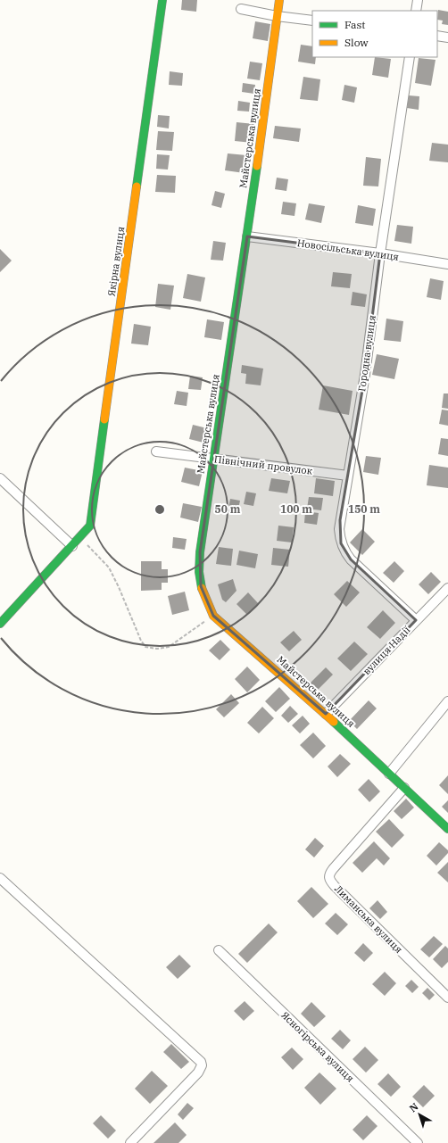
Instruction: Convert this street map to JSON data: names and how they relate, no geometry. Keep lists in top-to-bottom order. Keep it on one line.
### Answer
{"streets":{"street":["Майстерська вулиця","Новосільська вулиця","Якірна вулиця","Городна вулиця","Північний провулок","вулиця Надії","Лиманська вулиця","Ясногірська вулиця"]},"crossings":[["Майстерська вулиця","Новосільська вулиця"],["Майстерська вулиця","Північний провулок"],["Майстерська вулиця","вулиця Надії"],["Майстерська вулиця","Лиманська вулиця"],["Новосільська вулиця","Городна вулиця"],["Городна вулиця","Північний провулок"],["Городна вулиця","вулиця Надії"]],"legend":["Fast","Slow"],"north":"top left","rings":["50 m","100 m","150 m"]}
